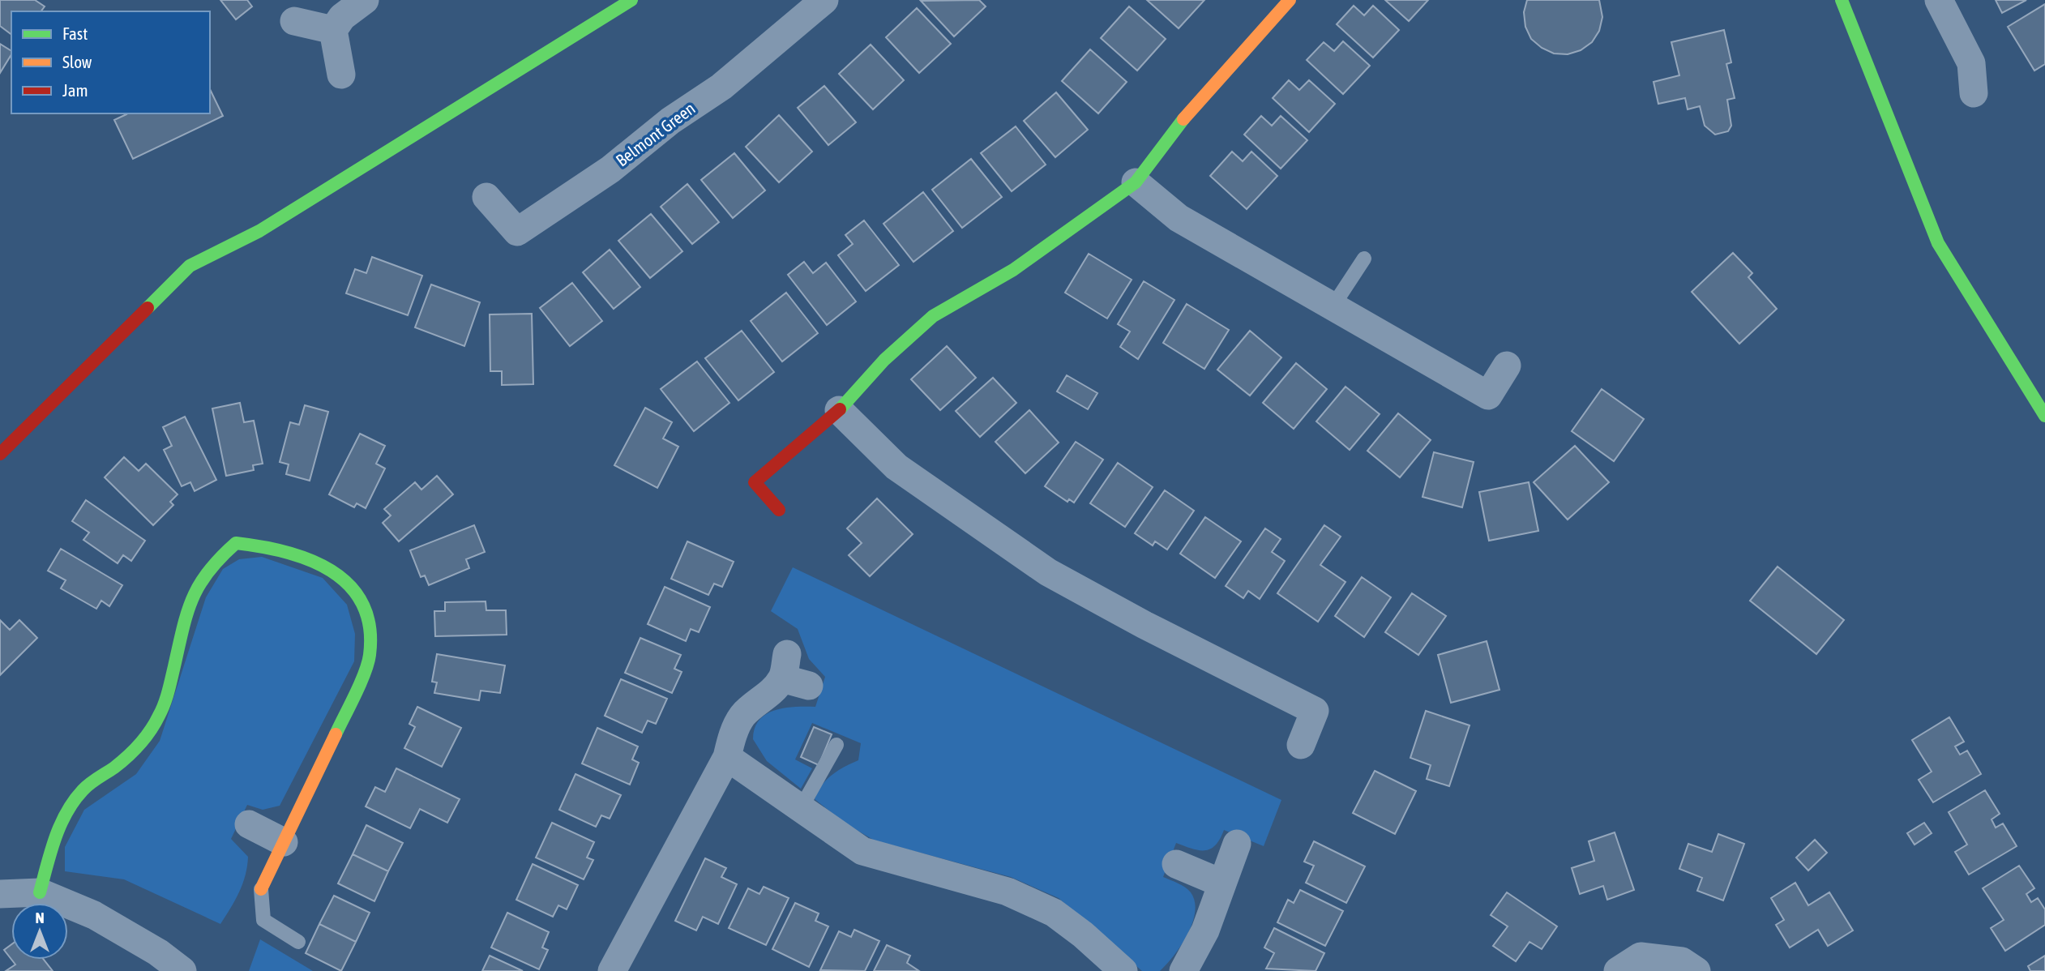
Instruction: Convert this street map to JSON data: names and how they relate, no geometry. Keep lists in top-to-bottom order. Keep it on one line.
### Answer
{"streets":{"street":["Belmont Green"]},"legend":["Fast","Slow","Jam"],"north":"top"}
